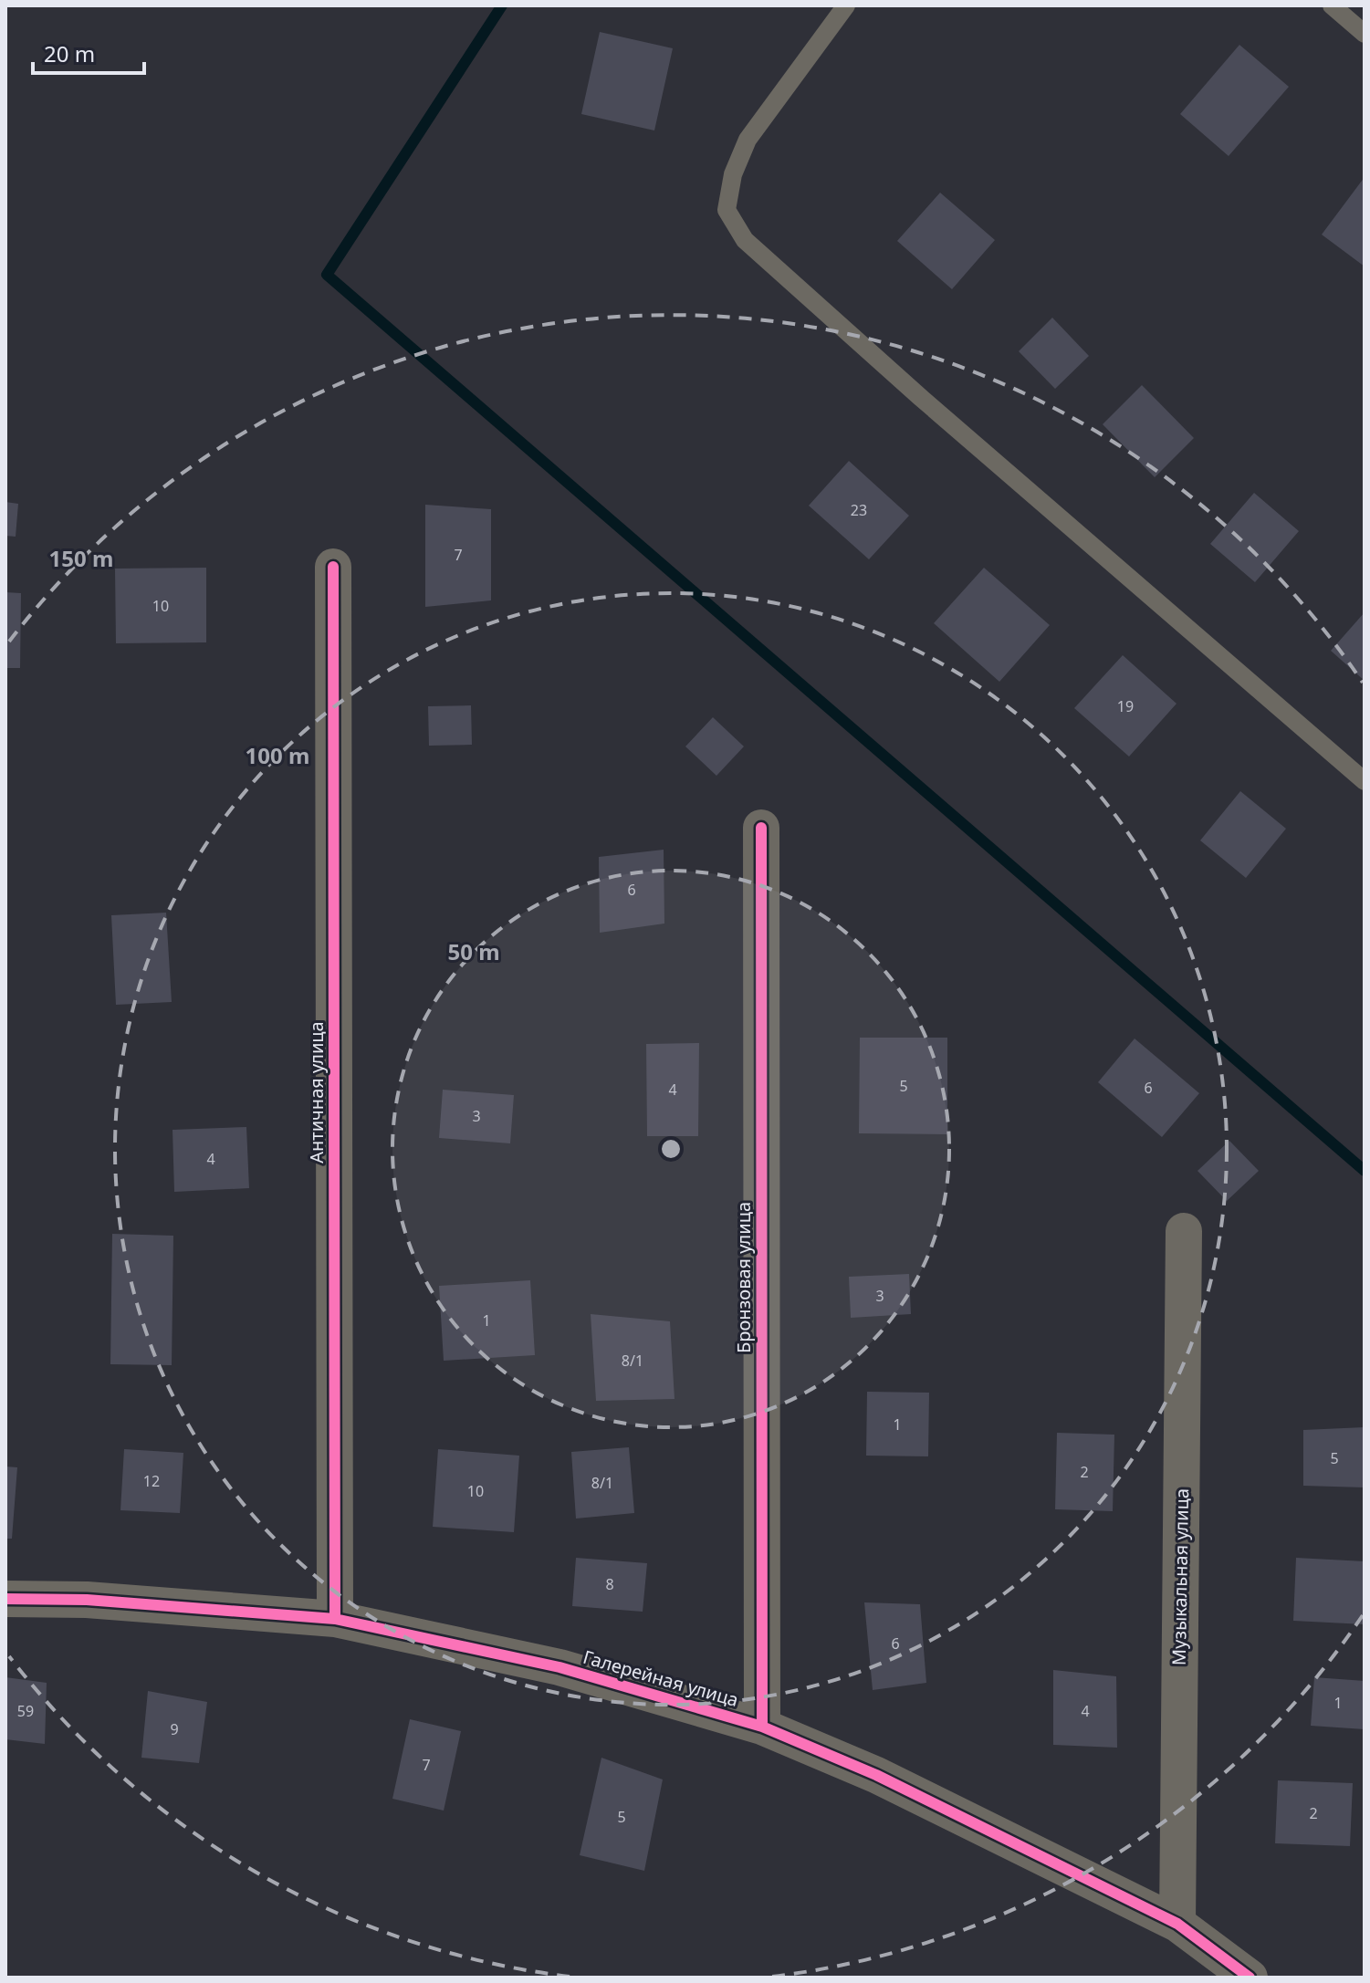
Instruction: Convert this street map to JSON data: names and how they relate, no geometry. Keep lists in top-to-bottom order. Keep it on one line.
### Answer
{"streets":{"street":["Античная улица","Бронзовая улица","Музыкальная улица","Галерейная улица"]},"crossings":[["Античная улица","Галерейная улица"],["Бронзовая улица","Галерейная улица"],["Музыкальная улица","Галерейная улица"]],"house_numbers":["23","7","10","19","6","5","6","4","3","4","3","1","8/1","1","5","2","12","8/1","10","8","6","1","59","4","9","7","2","5"],"scale_bar":"20 m","rings":["150 m","100 m","50 m"]}
